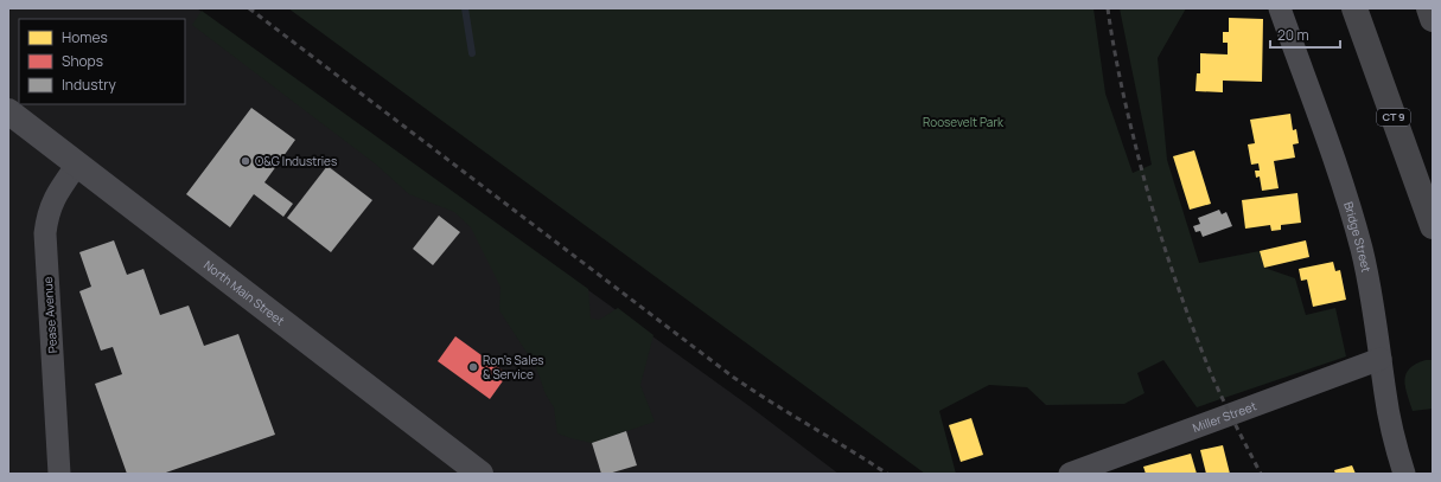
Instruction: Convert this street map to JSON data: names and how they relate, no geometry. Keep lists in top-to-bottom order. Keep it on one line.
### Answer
{"streets":{"highway":["CT 9"],"street":["Bridge Street","North Main Street","Pease Avenue","Miller Street"]},"crossings":[["Bridge Street","Miller Street"],["North Main Street","Pease Avenue"]],"parks":["Roosevelt Park"],"places":["O&G Industries","Ron's Sales & Service"],"legend":["Homes","Shops","Industry"],"scale_bar":"20 m"}
